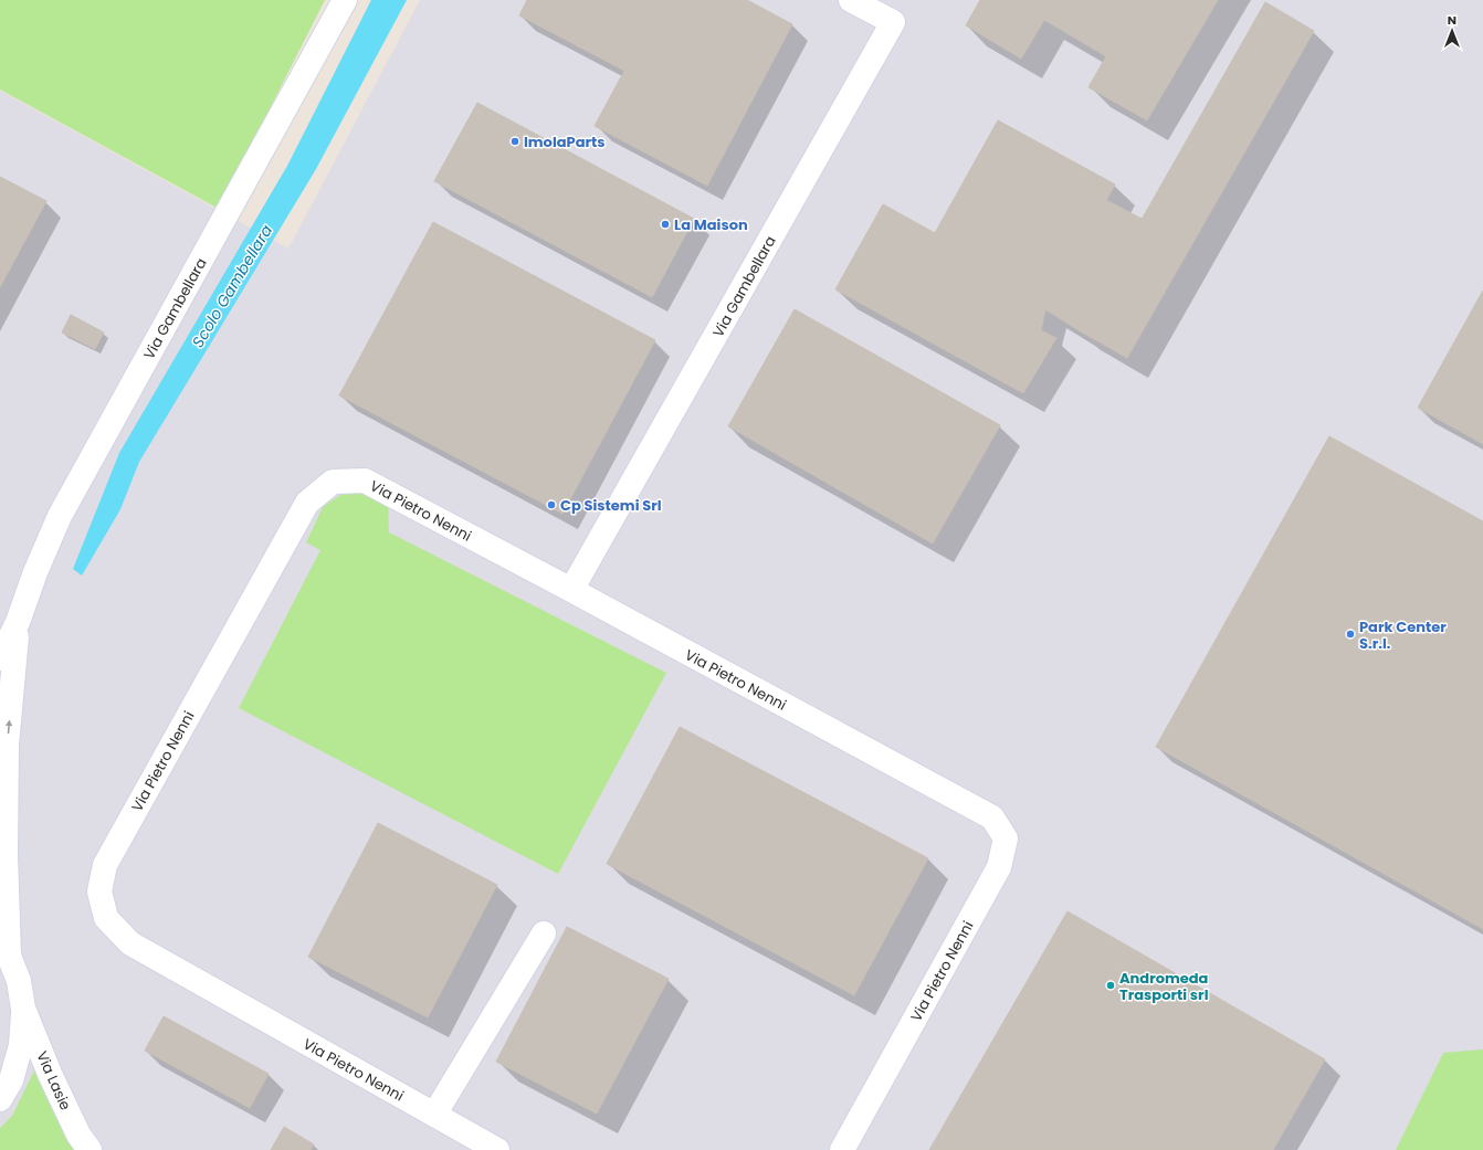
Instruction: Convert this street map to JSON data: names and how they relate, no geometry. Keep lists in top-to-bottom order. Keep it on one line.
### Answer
{"streets":{"street":["Via Gambellara","Via Pietro Nenni","Via Lasie"]},"crossings":[["Via Gambellara","Via Pietro Nenni"],["Via Gambellara","Via Lasie"]],"water":["Scolo Gambellara"],"places":["ImolaParts","La Maison","Cp Sistemi Srl","Park Center S.r.l.","Andromeda Trasporti srl"],"north":"top"}
